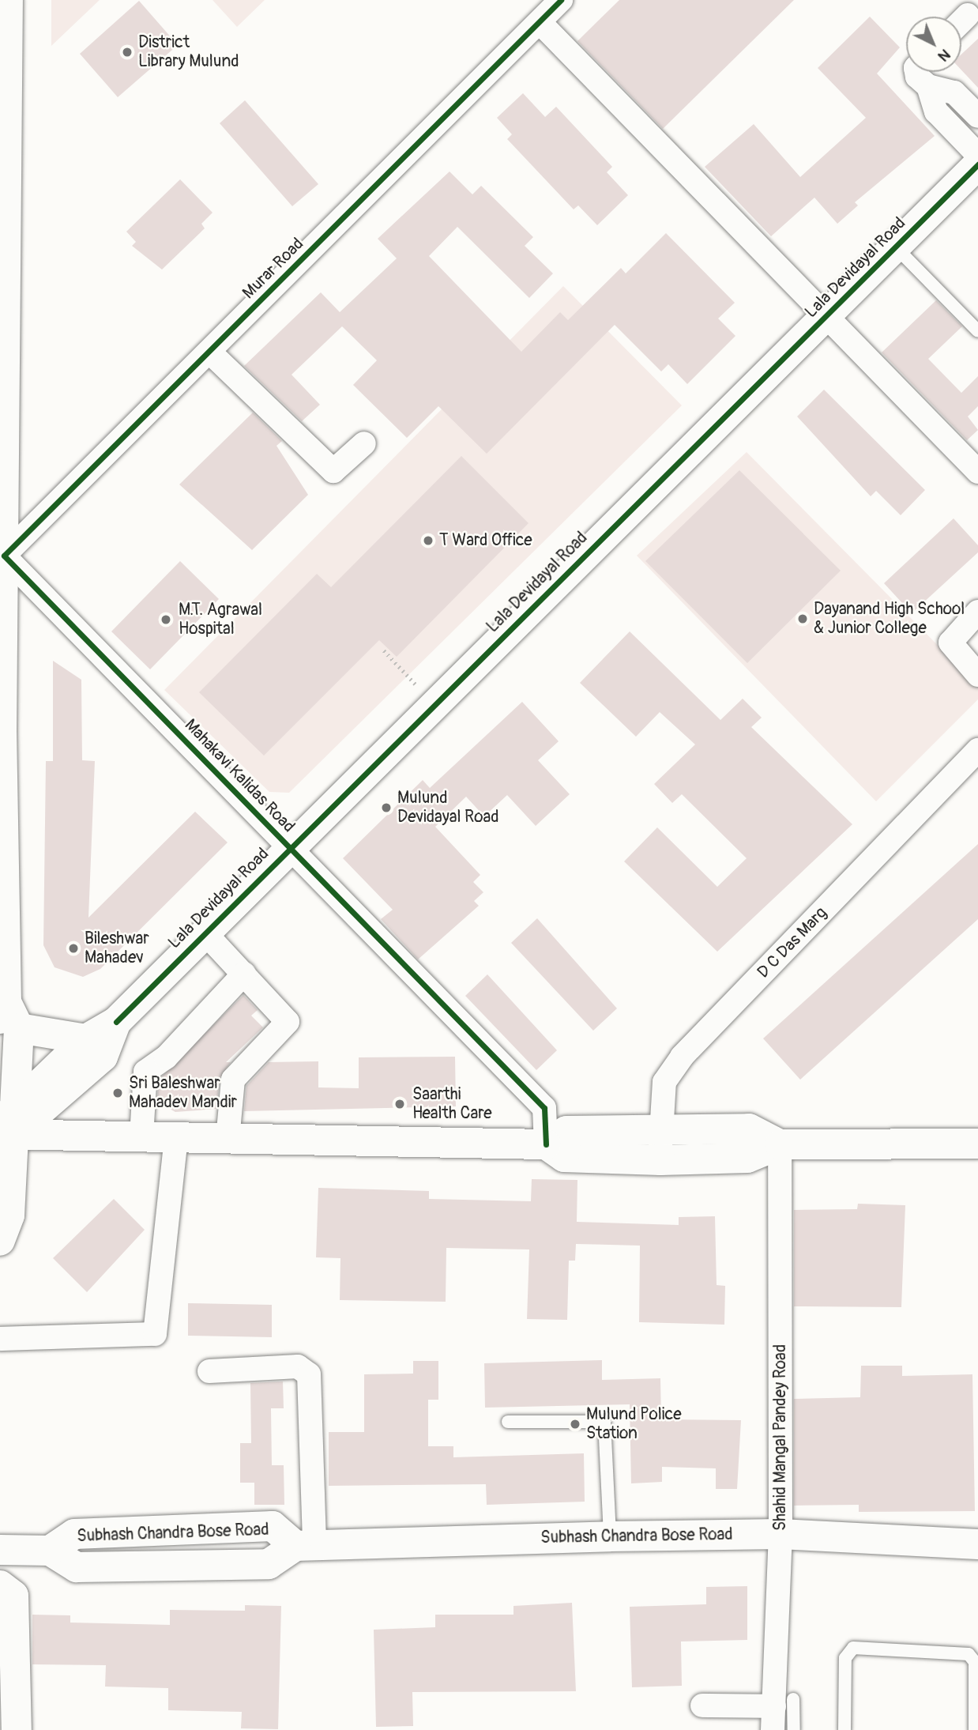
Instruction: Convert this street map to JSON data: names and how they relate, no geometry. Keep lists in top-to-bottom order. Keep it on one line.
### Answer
{"streets":{"street":["Lala Devidayal Road","Murar Road","Mahakavi Kalidas Road","D C Das Marg","Shahid Mangal Pandey Road","Subhash Chandra Bose Road"]},"crossings":[["Lala Devidayal Road","Mahakavi Kalidas Road"],["Murar Road","Mahakavi Kalidas Road"],["Shahid Mangal Pandey Road","Subhash Chandra Bose Road"]],"places":["District Library Mulund","T Ward Office","Dayanand High School & Junior College","M.T. Agrawal Hospital","Mulund Devidayal Road","Bileshwar Mahadev","Sri Baleshwar Mahadev Mandir","Saarthi Health Care","Mulund Police Station"],"north":"bottom right"}
